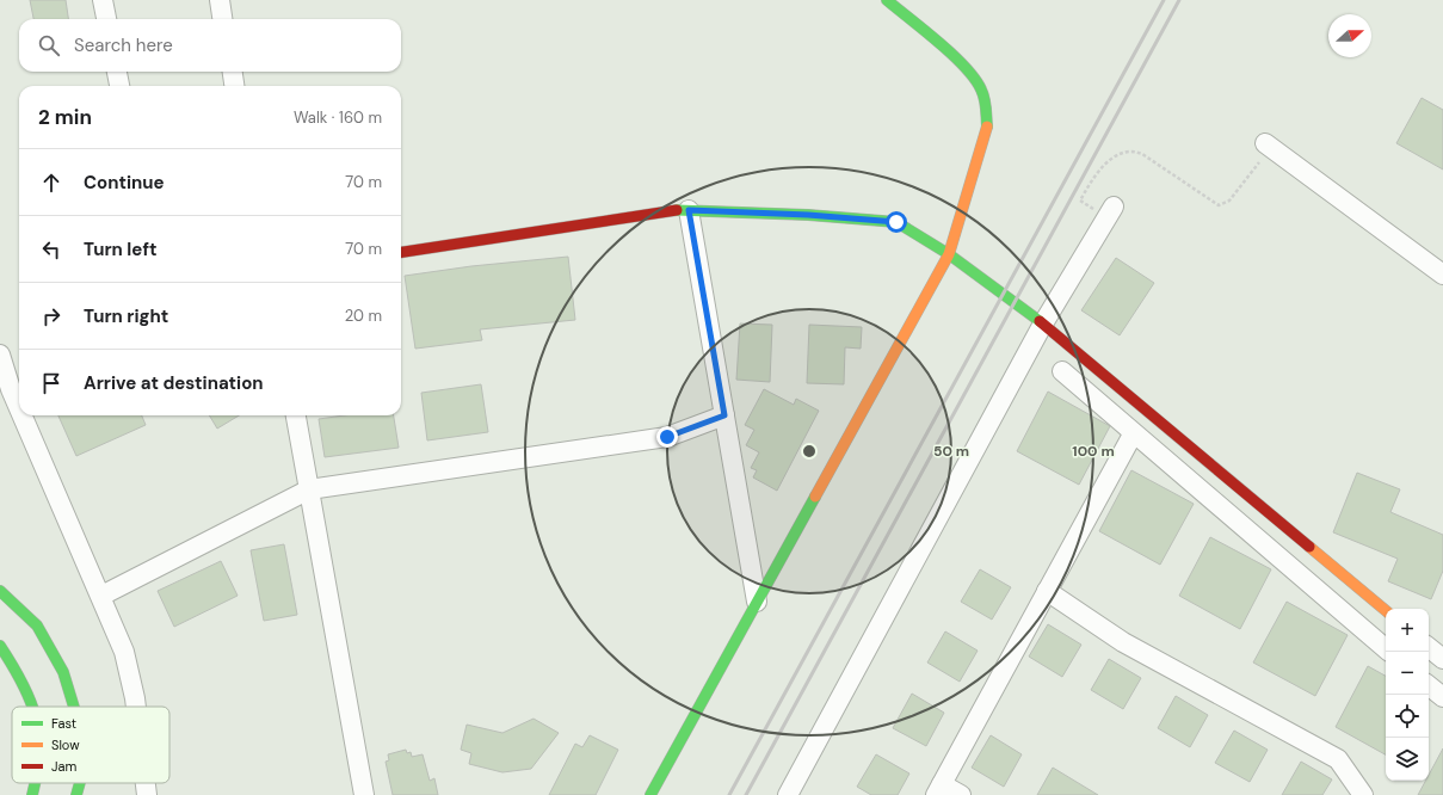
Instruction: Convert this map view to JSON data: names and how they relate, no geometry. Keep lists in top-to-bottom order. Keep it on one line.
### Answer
{"legend":["Fast","Slow","Jam"],"north":"right","page":{"search":"Search here","heading":["2 min","Walk · 160 m"],"list":[["Continue","70 m"],["Turn left","70 m"],["Turn right","20 m"],"Arrive at destination"],"map_buttons":["+","−"]},"rings":["50 m","100 m"]}
